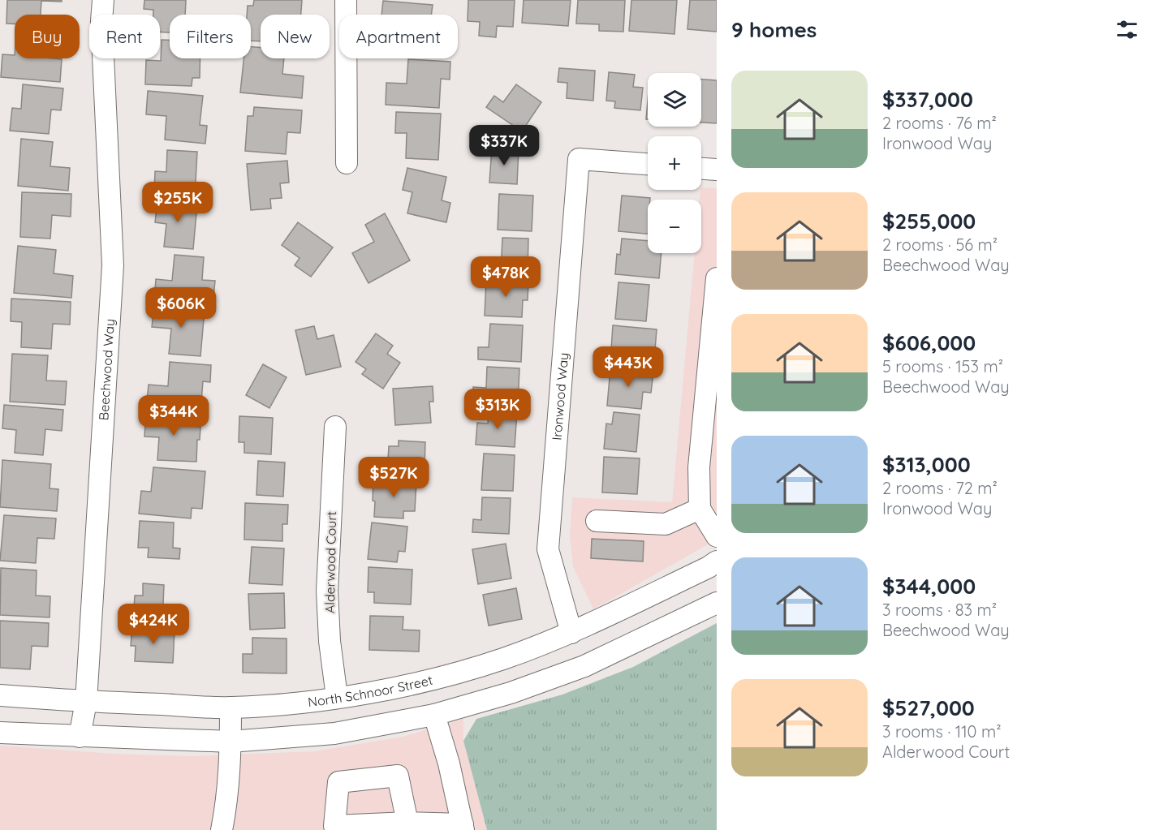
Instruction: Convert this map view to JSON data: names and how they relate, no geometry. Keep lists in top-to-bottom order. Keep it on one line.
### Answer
{"streets":{"street":["Beechwood Way","Ironwood Way","Alderwood Court","North Schnoor Street"]},"crossings":[["Beechwood Way","North Schnoor Street"],["Ironwood Way","North Schnoor Street"],["Alderwood Court","North Schnoor Street"]],"page":{"heading":"9 homes","chip":["Buy","Rent","Filters","New","Apartment"],"list":[{"name":"$337,000","note":"2 rooms · 76 m² · Ironwood Way"},{"name":"$255,000","note":"2 rooms · 56 m² · Beechwood Way"},{"name":"$606,000","note":"5 rooms · 153 m² · Beechwood Way"},{"name":"$313,000","note":"2 rooms · 72 m² · Ironwood Way"},{"name":"$344,000","note":"3 rooms · 83 m² · Beechwood Way"},{"name":"$527,000","note":"3 rooms · 110 m² · Alderwood Court"}],"map_buttons":["+","−"],"price":["$337K","$255K","$478K","$606K","$443K","$313K","$344K","$527K","$424K"]}}
